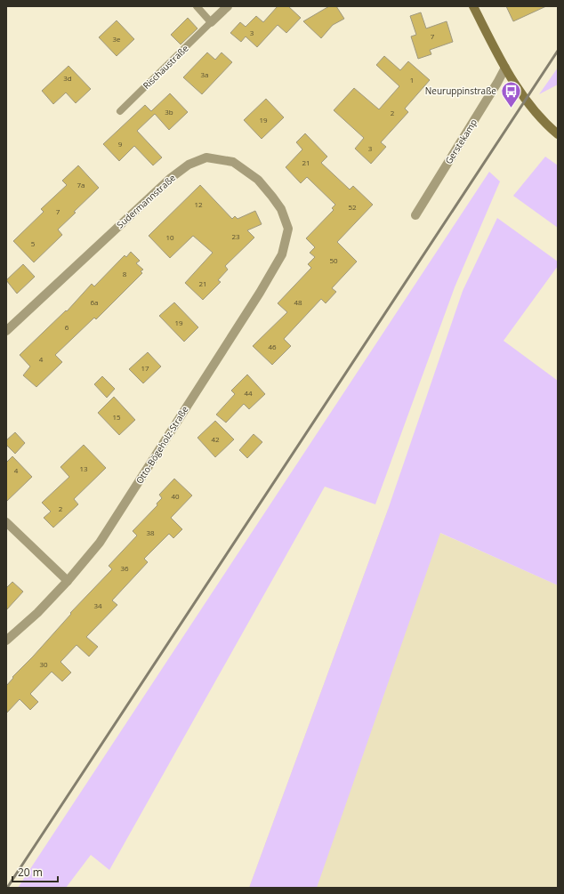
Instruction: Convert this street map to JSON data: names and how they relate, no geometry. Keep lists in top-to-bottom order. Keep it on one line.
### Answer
{"streets":{"street":["Rischaustraße","Gerstekamp","Sudermannstraße","Otto-Bögeholz-Straße"]},"crossings":[["Sudermannstraße","Otto-Bögeholz-Straße"]],"places":{"bus stop":["Neuruppinstraße"]},"house_numbers":["3","7","3e","3a","3d","1","3b","2","19","9","3","21","7a","12","52","7","23","10","5","50","8","21","6a","48","19","6","46","4","17","44","15","42","13","4","40","2","38","36","34","30"],"scale_bar":"20 m"}
